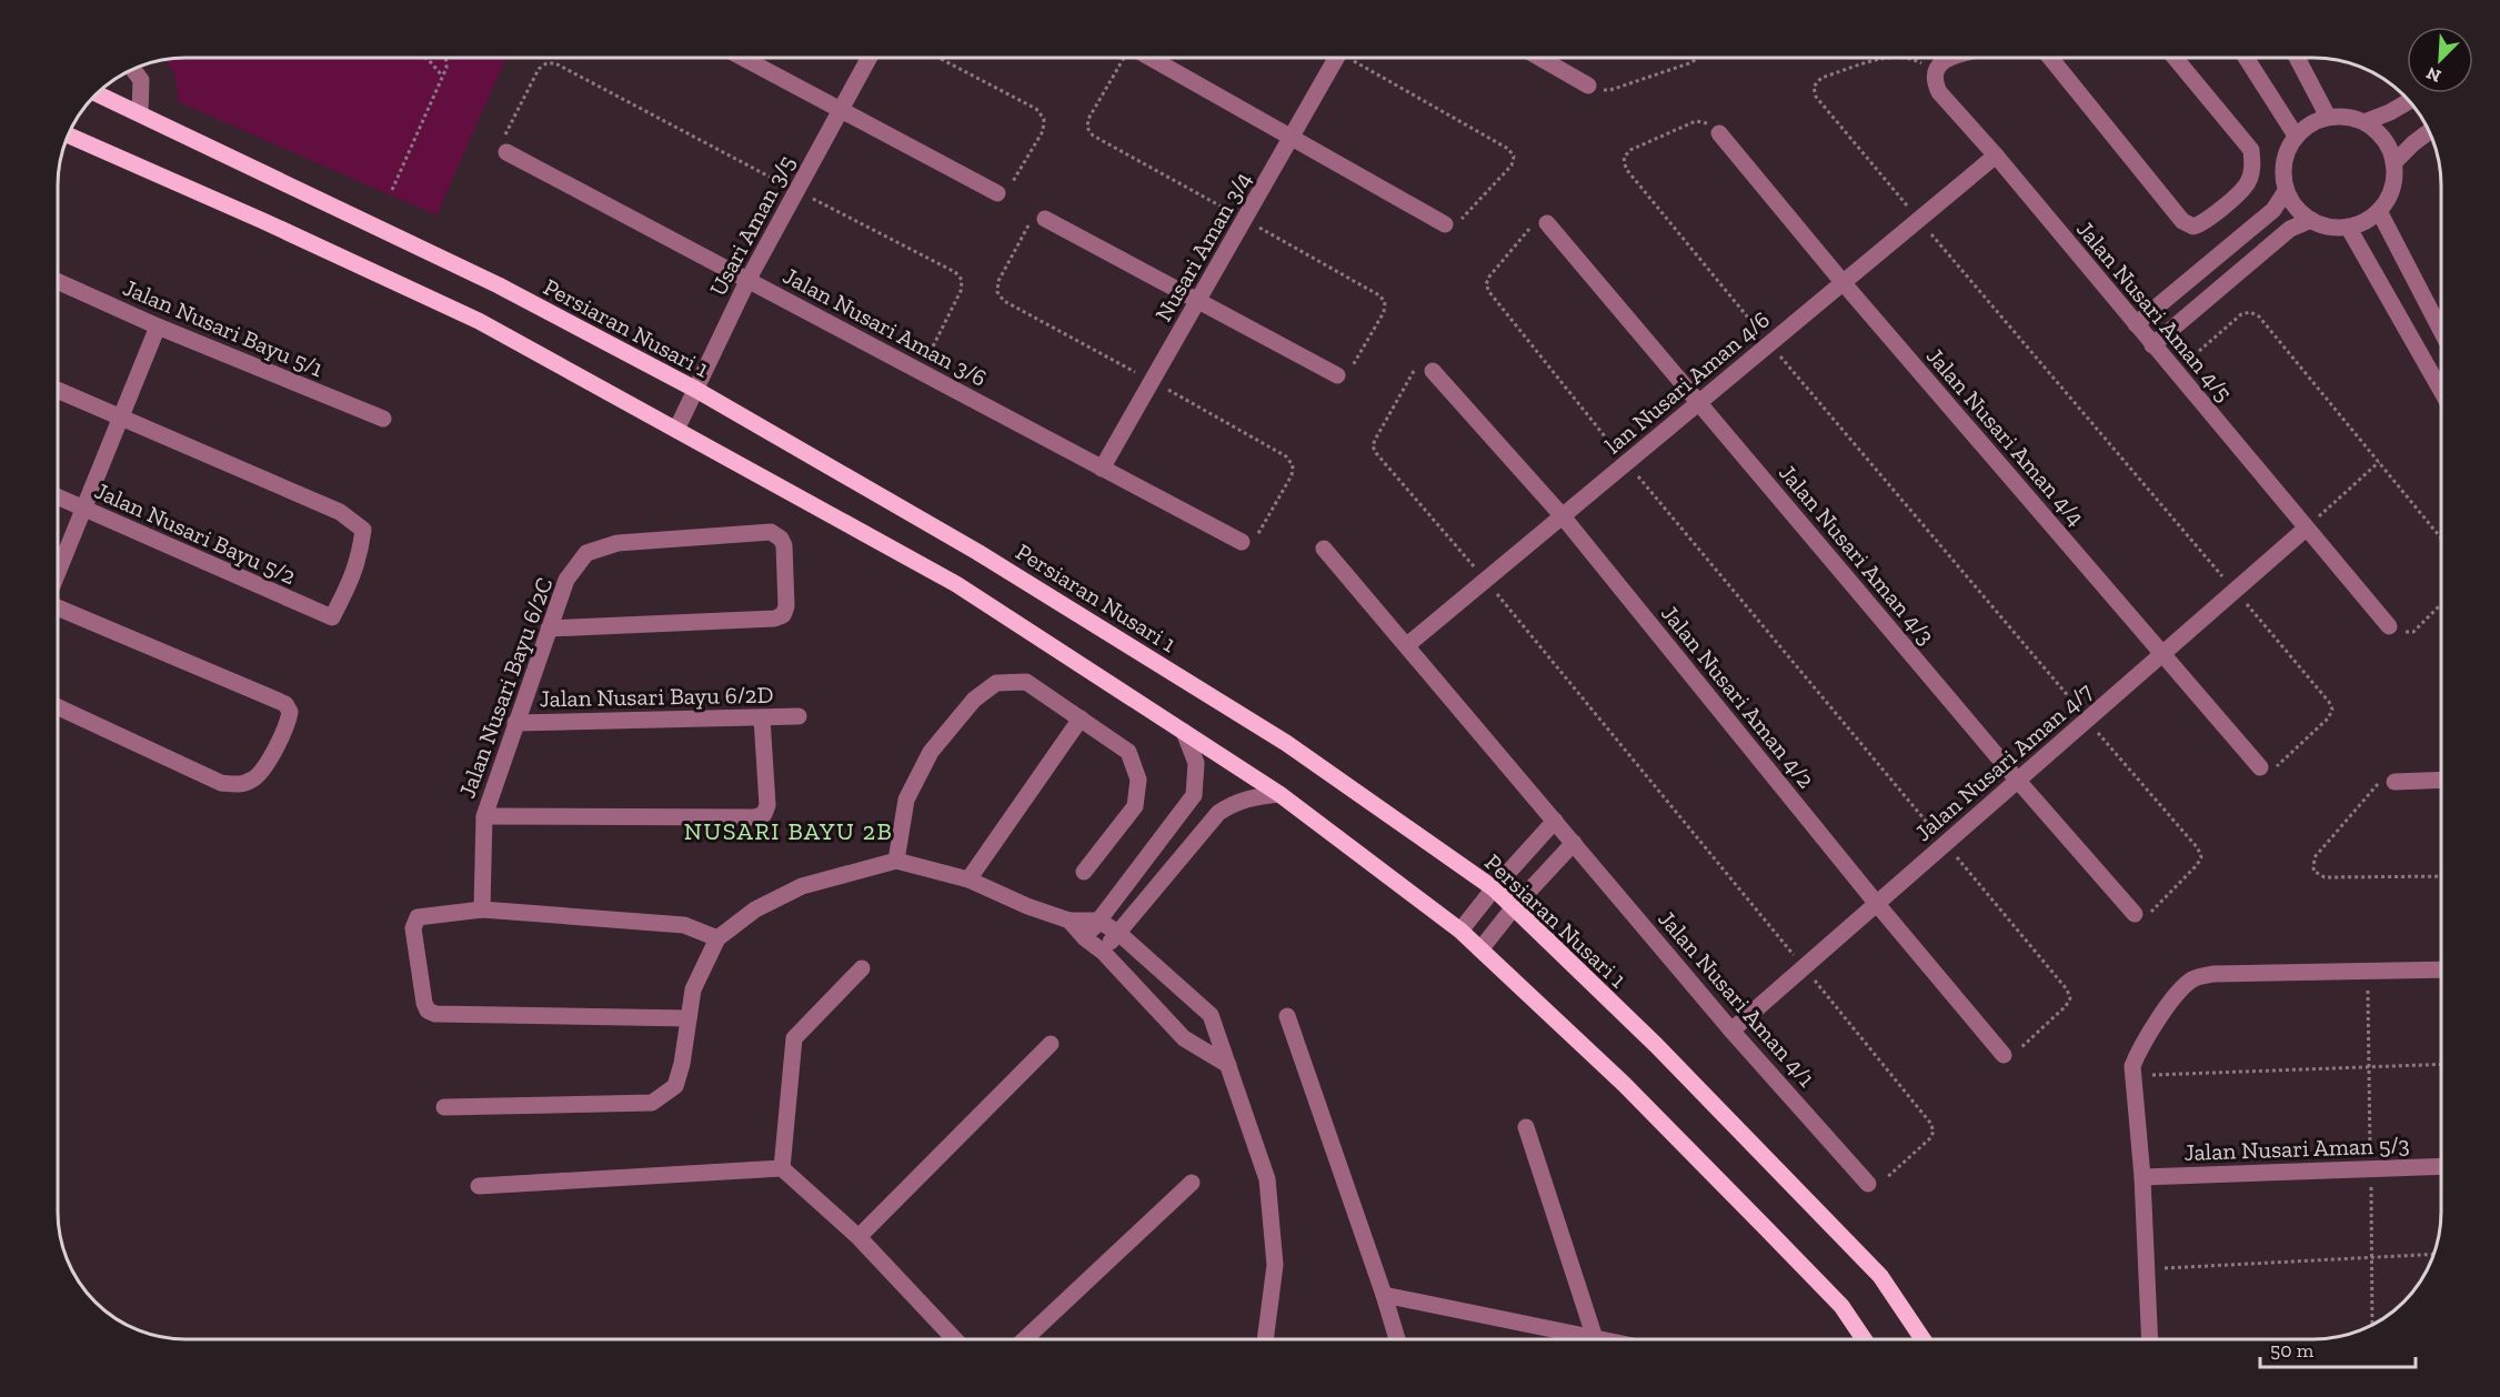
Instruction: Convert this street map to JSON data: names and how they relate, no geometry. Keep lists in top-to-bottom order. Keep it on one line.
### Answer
{"streets":{"main road":["Persiaran Nusari 1"],"street":["Usari Aman 3/5","Nusari Aman 3/4","Jalan Nusari Aman 4/5","Jalan Nusari Aman 3/6","Jalan Nusari Bayu 5/1","lan Nusari Aman 4/6","Jalan Nusari Aman 4/4","Jalan Nusari Bayu 5/2","Jalan Nusari Aman 4/3","Jalan Nusari Bayu 6/2C","Jalan Nusari Bayu 6/2D","Jalan Nusari Aman 4/2","Jalan Nusari Aman 4/7","Jalan Nusari Aman 4/1","Jalan Nusari Aman 5/3"]},"crossings":[["Usari Aman 3/5","Jalan Nusari Aman 3/6"],["Usari Aman 3/5","Persiaran Nusari 1"],["Nusari Aman 3/4","Jalan Nusari Aman 3/6"],["Jalan Nusari Aman 4/5","lan Nusari Aman 4/6"],["Jalan Nusari Aman 4/5","Jalan Nusari Aman 4/7"],["lan Nusari Aman 4/6","Jalan Nusari Aman 4/4"],["lan Nusari Aman 4/6","Jalan Nusari Aman 4/3"],["lan Nusari Aman 4/6","Jalan Nusari Aman 4/2"],["Jalan Nusari Aman 4/4","Jalan Nusari Aman 4/7"],["Jalan Nusari Aman 4/3","Jalan Nusari Aman 4/7"],["Jalan Nusari Bayu 6/2C","Jalan Nusari Bayu 6/2D"],["Jalan Nusari Aman 4/2","Jalan Nusari Aman 4/7"],["Jalan Nusari Aman 4/7","Jalan Nusari Aman 4/1"]],"districts":["NUSARI BAYU 2B"],"scale_bar":"50 m","north":"bottom left"}
